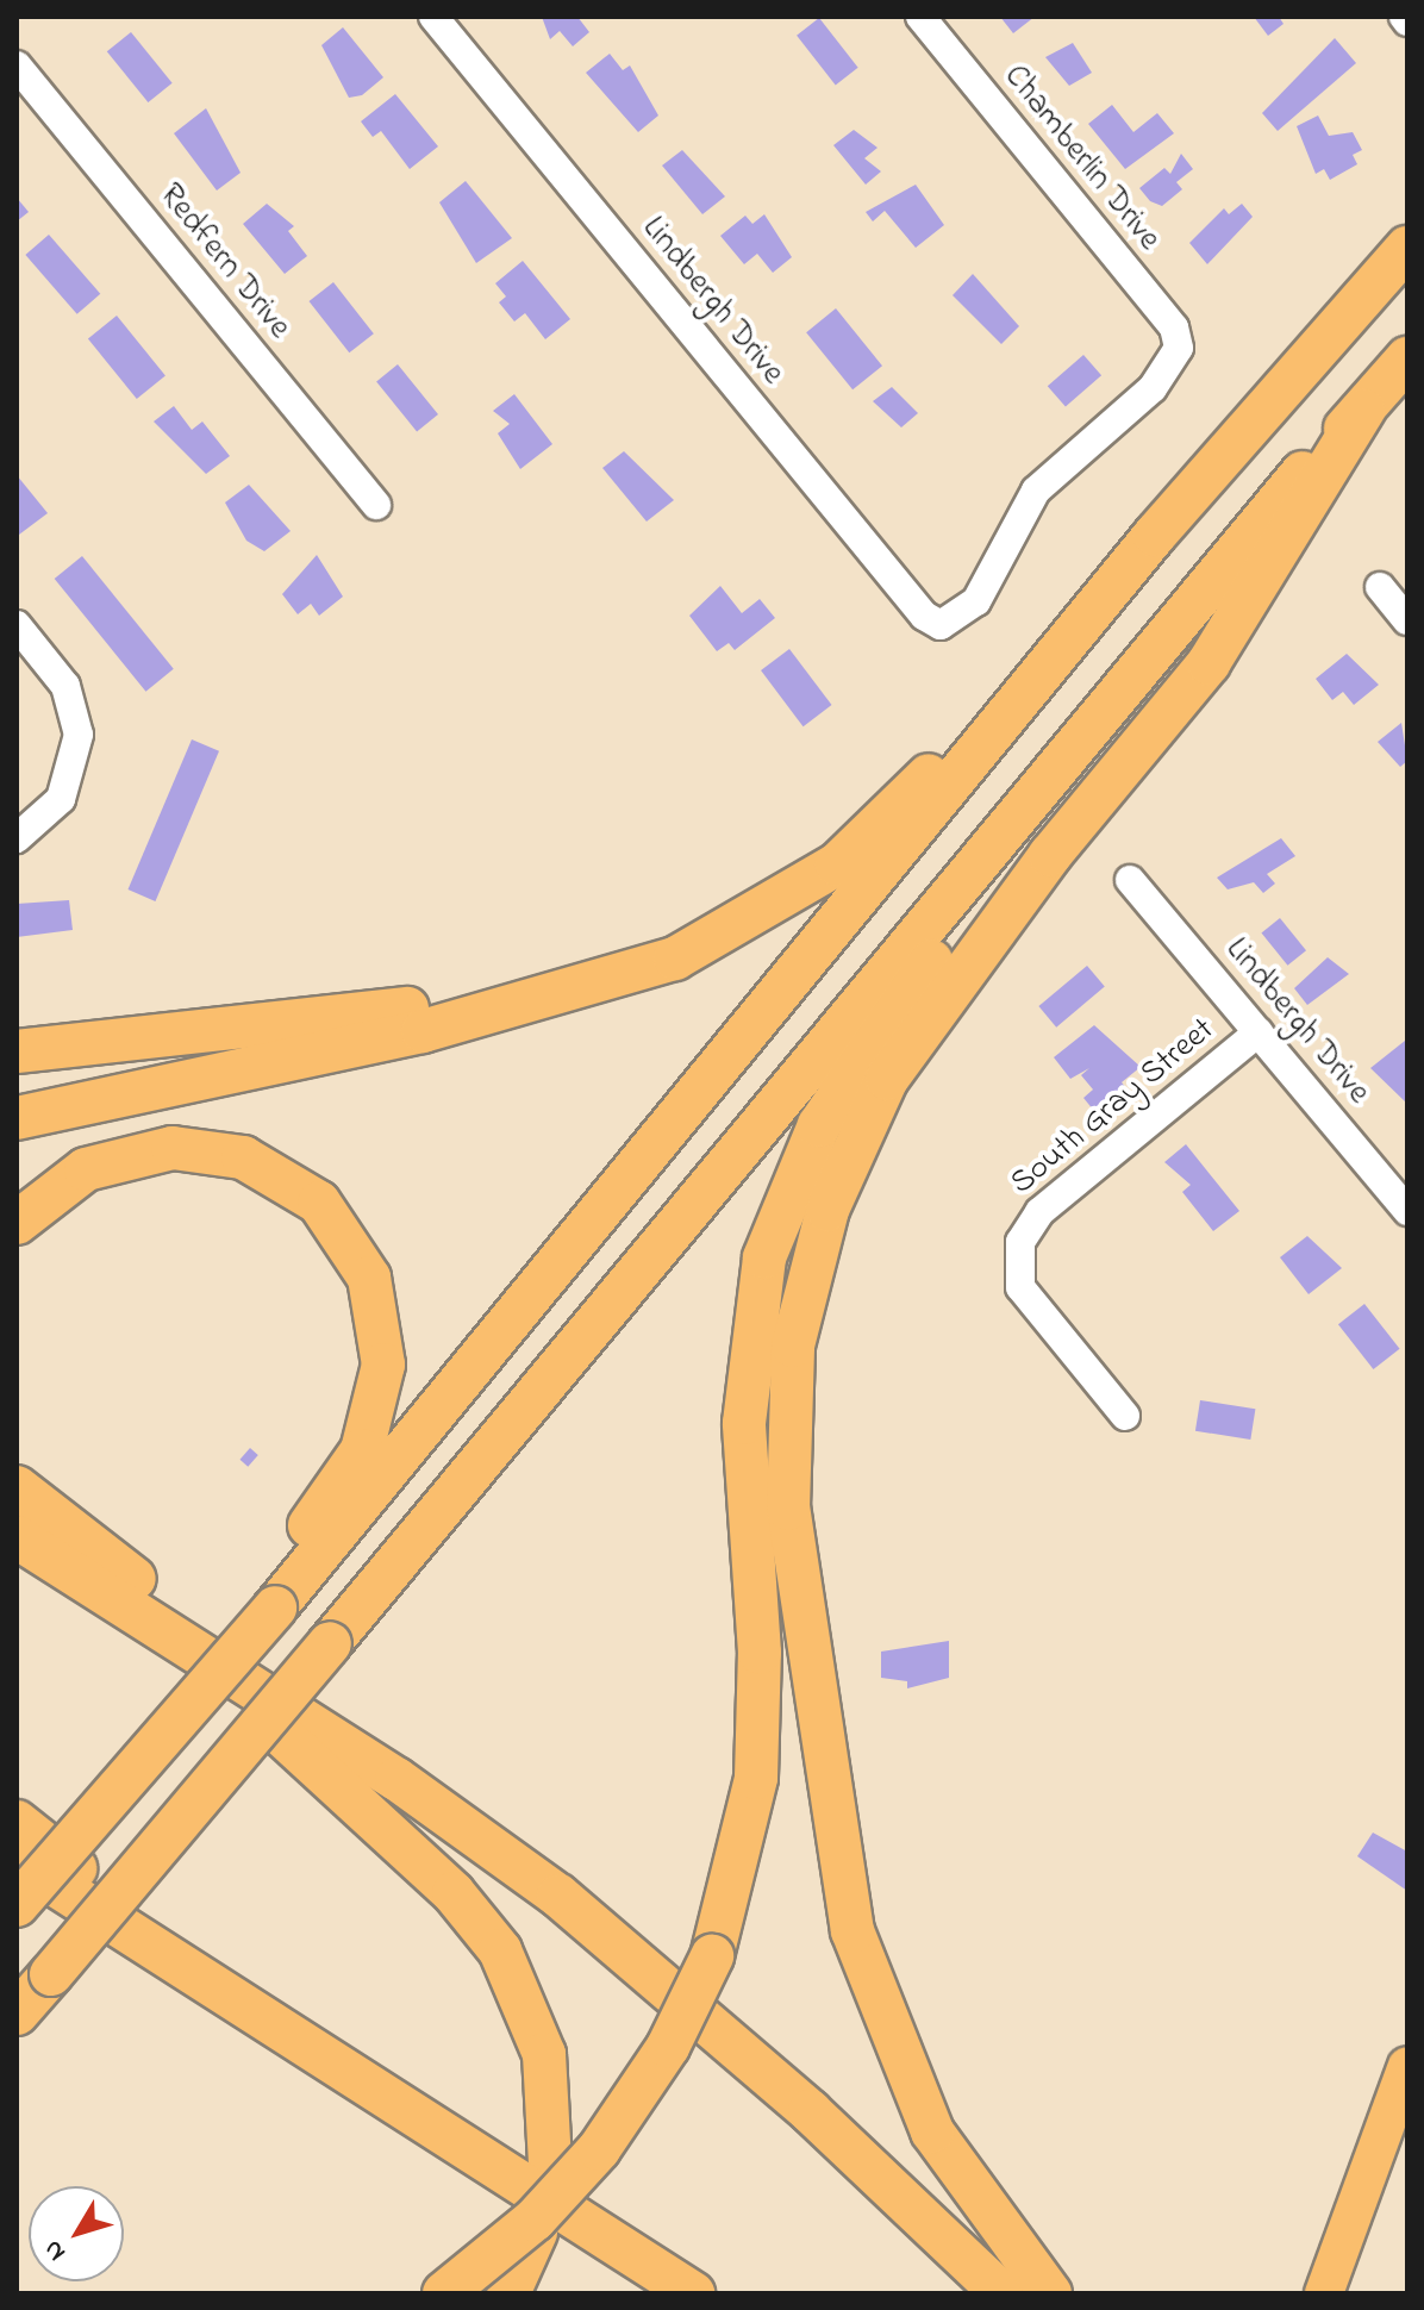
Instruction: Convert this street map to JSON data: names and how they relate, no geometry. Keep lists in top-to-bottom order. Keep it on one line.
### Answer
{"streets":{"street":["Chamberlin Drive","Redfern Drive","Lindbergh Drive","South Gray Street"]},"crossings":[["Chamberlin Drive","Lindbergh Drive"],["Lindbergh Drive","South Gray Street"]],"north":"bottom left"}
